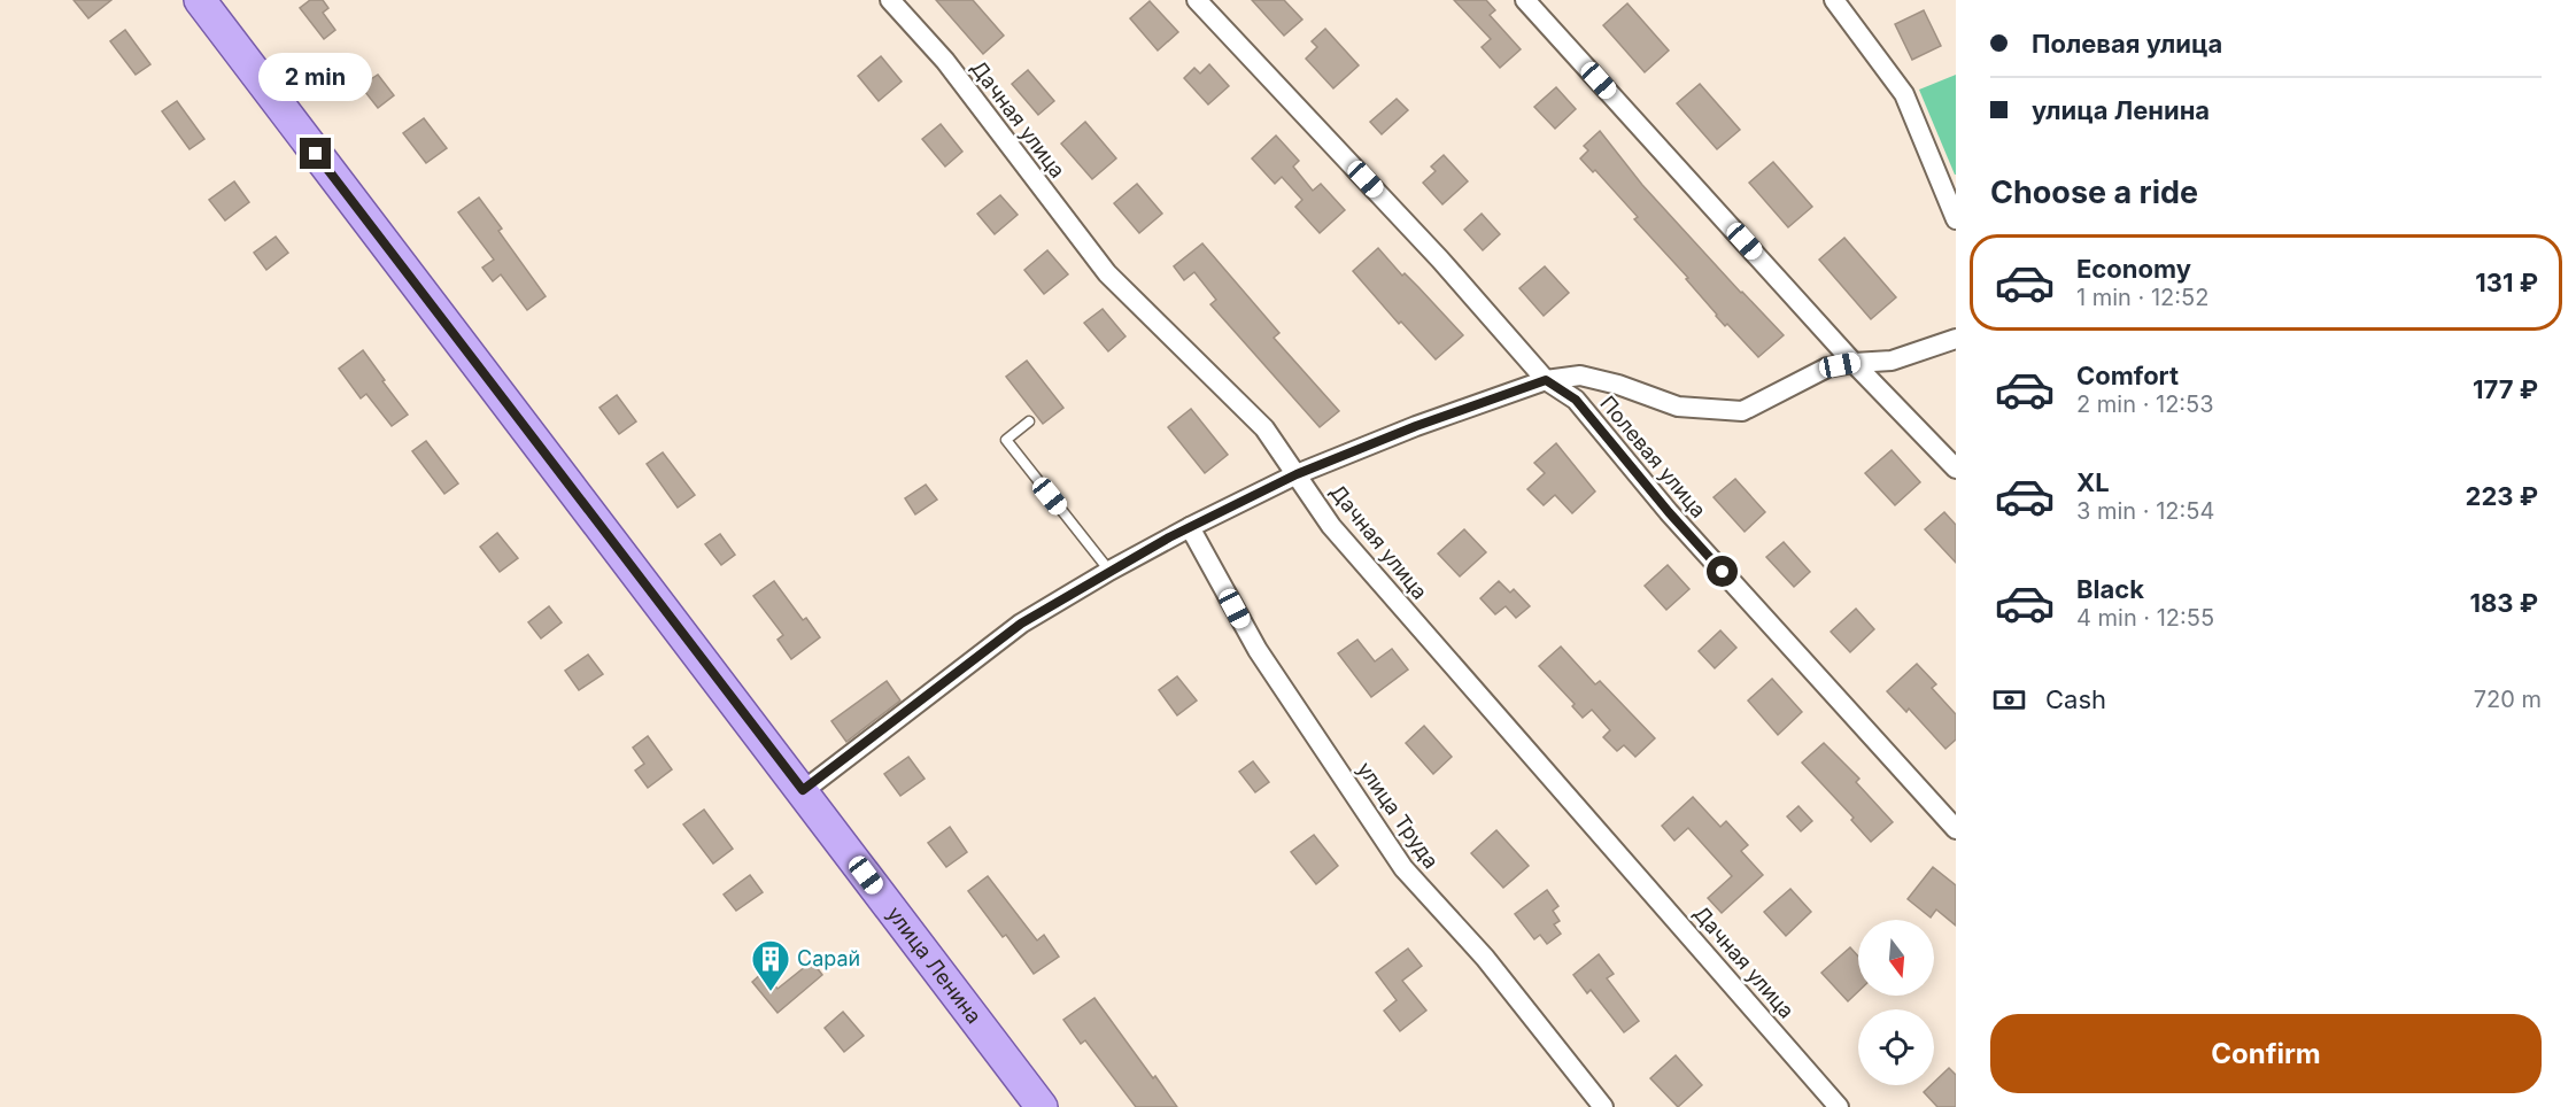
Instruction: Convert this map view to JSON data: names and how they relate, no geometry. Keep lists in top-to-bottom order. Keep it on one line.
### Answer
{"streets":{"main road":["улица Ленина"],"street":["Дачная улица","Полевая улица","улица Труда"]},"places":{"building":["Сарай"]},"north":"bottom","page":{"banner":["Полевая улица","улица Ленина"],"bubble":"2 min","heading":"Choose a ride","list":[{"name":"Economy","note":"1 min · 12:52","value":"131 ₽"},{"name":"Comfort","note":"2 min · 12:53","value":"177 ₽"},{"name":"XL","note":"3 min · 12:54","value":"223 ₽"},{"name":"Black","note":"4 min · 12:55","value":"183 ₽"}],"pay":["Cash","720 m"],"buttons":"Confirm"}}
